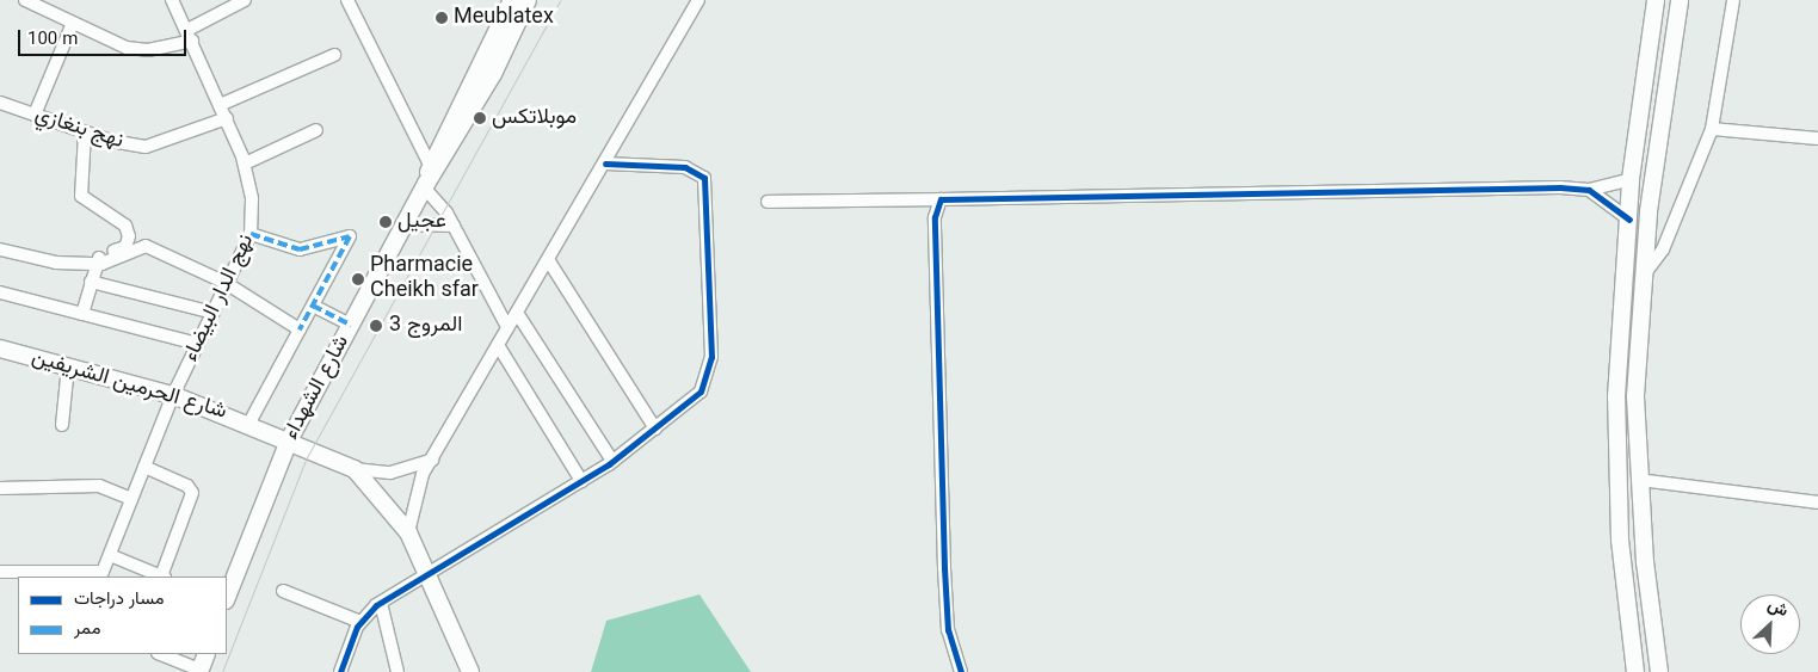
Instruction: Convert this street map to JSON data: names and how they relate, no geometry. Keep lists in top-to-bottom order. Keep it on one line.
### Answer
{"streets":{"main road":["شارع الحرمين الشريفين","شارع الشهداء"],"street":["نهج بنغازي","نهج الدار البيضاء"]},"crossings":[["نهج بنغازي","نهج الدار البيضاء"],["نهج الدار البيضاء","شارع الحرمين الشريفين"],["شارع الحرمين الشريفين","شارع الشهداء"]],"places":["Meublatex","موبلاتكس","عجيل","Pharmacie Cheikh sfar","المروج 3"],"legend":["مسار دراجات","ممر"],"scale_bar":"100 m","north":"top right"}
